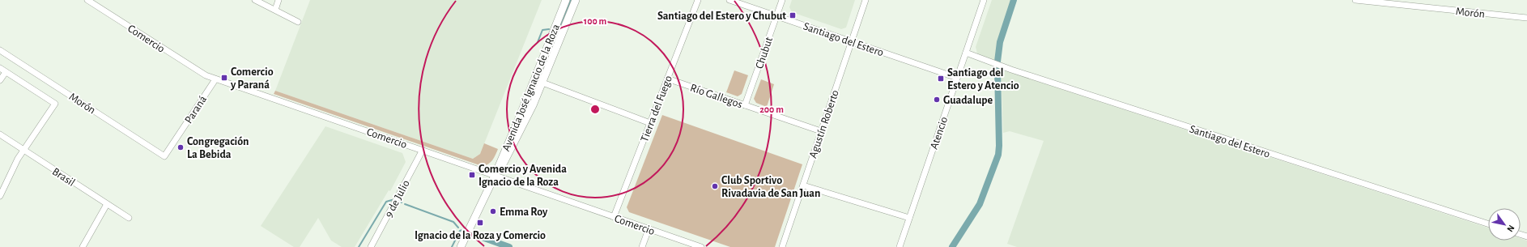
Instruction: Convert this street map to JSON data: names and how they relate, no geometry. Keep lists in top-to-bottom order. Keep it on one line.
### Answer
{"streets":{"main road":["Avenida José Ignacio de la Roza"],"street":["Morón","Comercio","Santiago del Estero","Chubut","Río Gallegos","Tierra del Fuego","Paraná","Agustín Roberto","Atencio","Brasil","9 de Julio"]},"crossings":[["Morón","Paraná"],["Morón","Brasil"],["Comercio","Avenida José Ignacio de la Roza"],["Comercio","Tierra del Fuego"],["Comercio","Paraná"],["Comercio","9 de Julio"],["Santiago del Estero","Chubut"],["Santiago del Estero","Agustín Roberto"],["Santiago del Estero","Atencio"],["Chubut","Río Gallegos"],["Río Gallegos","Tierra del Fuego"],["Río Gallegos","Agustín Roberto"]],"places":{"transit":["Santiago del Estero y Chubut","Comercio y Paraná","Santiago del Estero y Atencio","Comercio y Avenida Ignacio de la Roza","Ignacio de la Roza y Comercio"],"other":["Guadalupe","Congregación La Bebida","Club Sportivo Rivadavia de San Juan","Emma Roy"]},"north":"bottom right","rings":["100 m","200 m"]}
